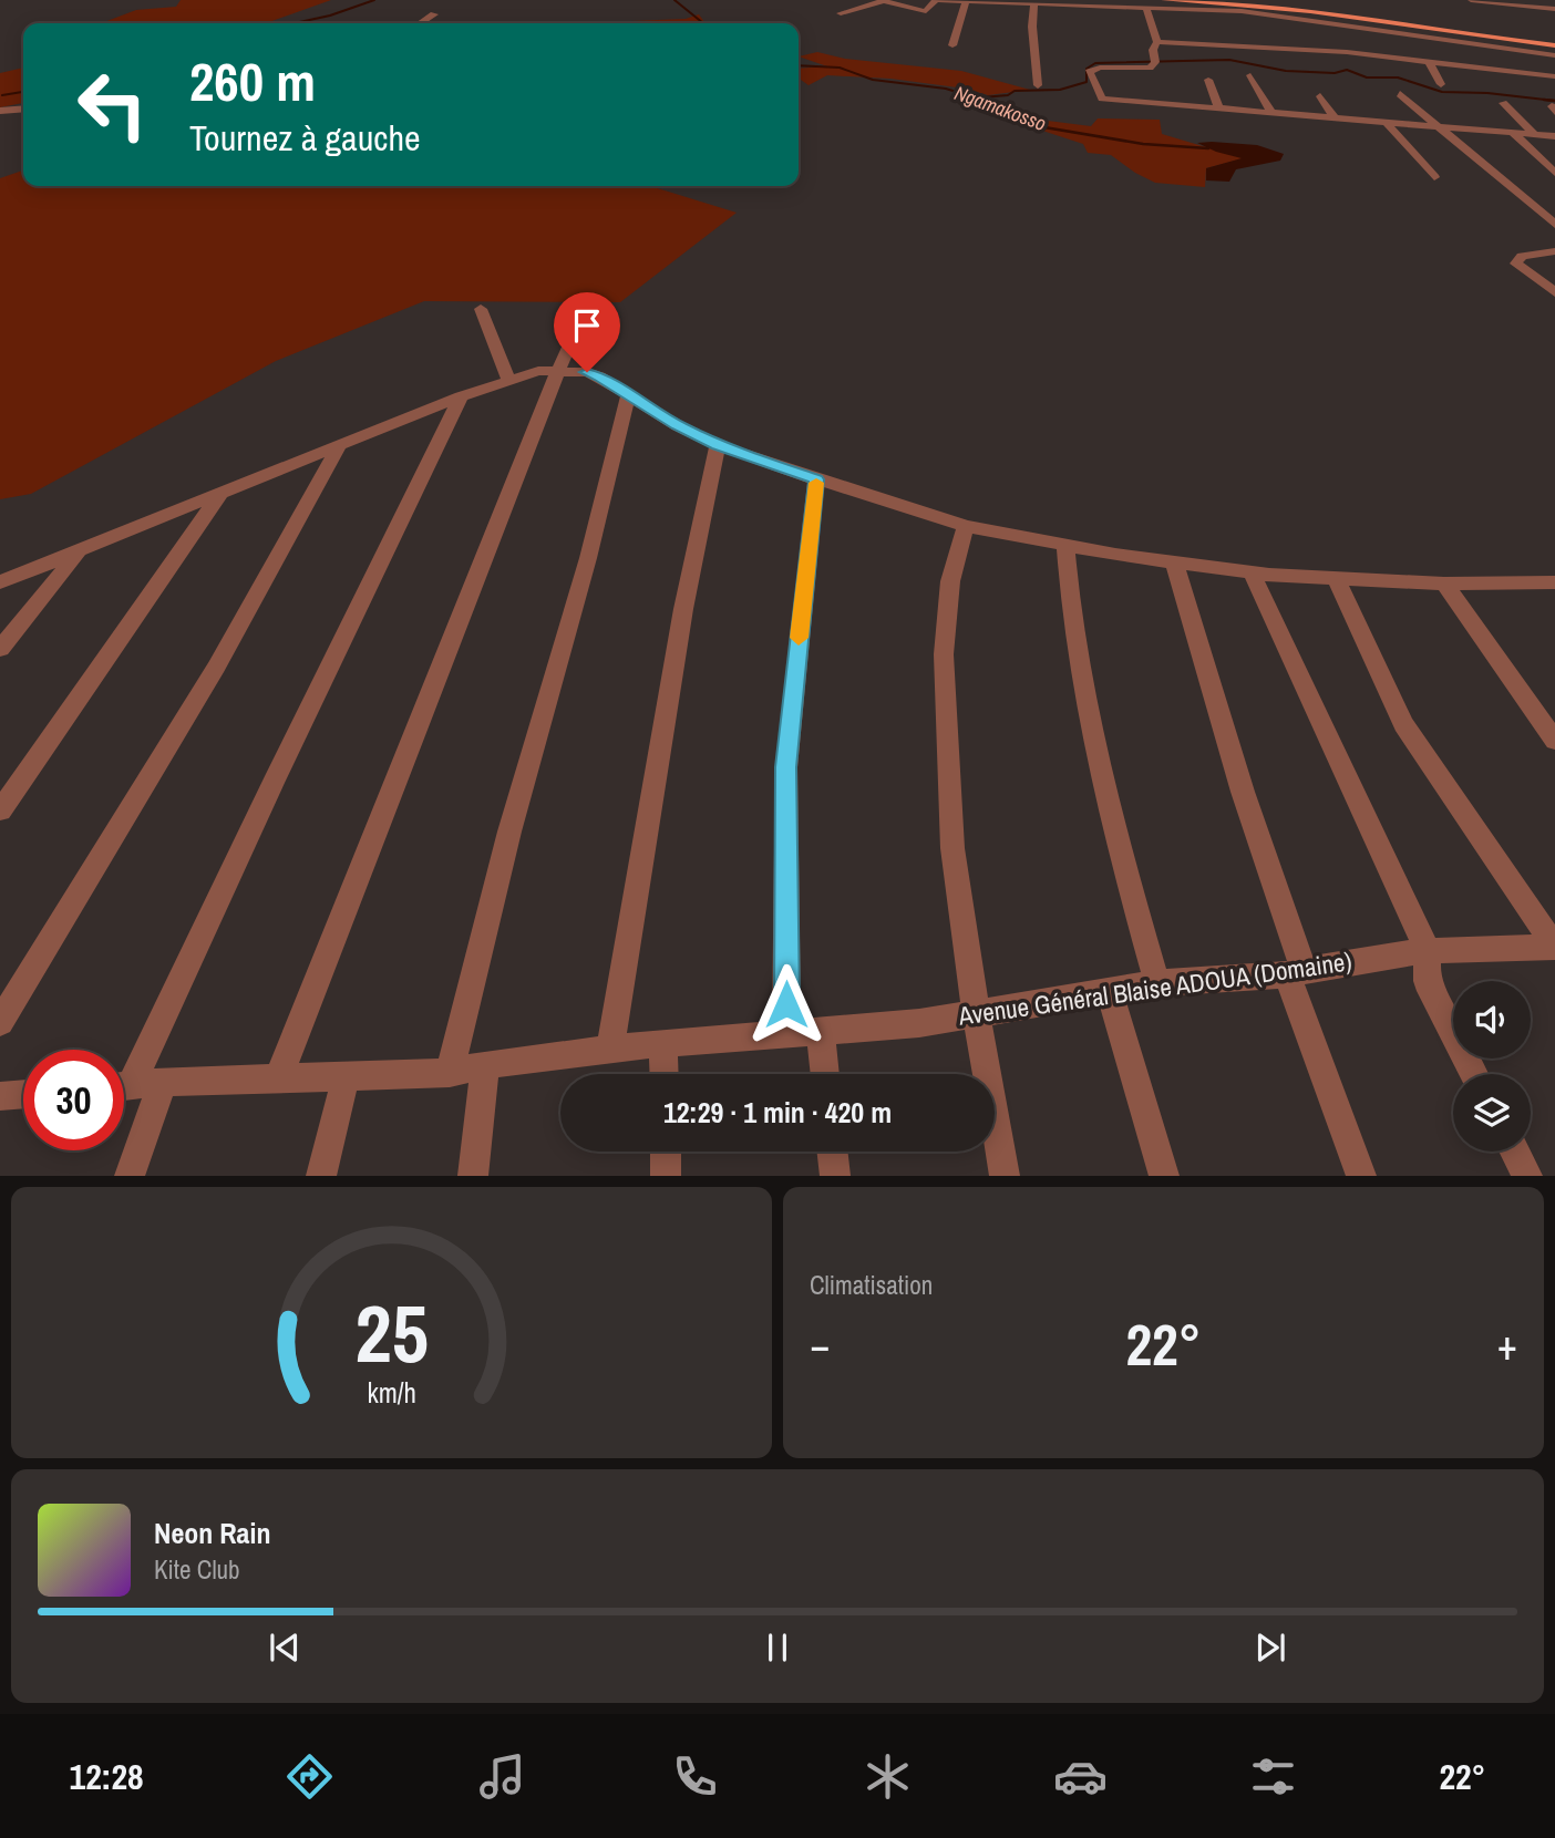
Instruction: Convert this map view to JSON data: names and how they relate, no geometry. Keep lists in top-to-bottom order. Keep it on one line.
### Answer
{"streets":{"street":["Avenue Général Blaise ADOUA (Domaine)"]},"water":["Ngamakosso"],"page":{"turn":["260 m","Tournez à gauche"],"limit":"30","trip":"12:29 · 1 min · 420 m","tile":"Climatisation","heat":["−","22°","+"],"song":["Neon Rain","Kite Club"],"tabs":["12:28","22°"],"gauge":["25","km/h"]}}
